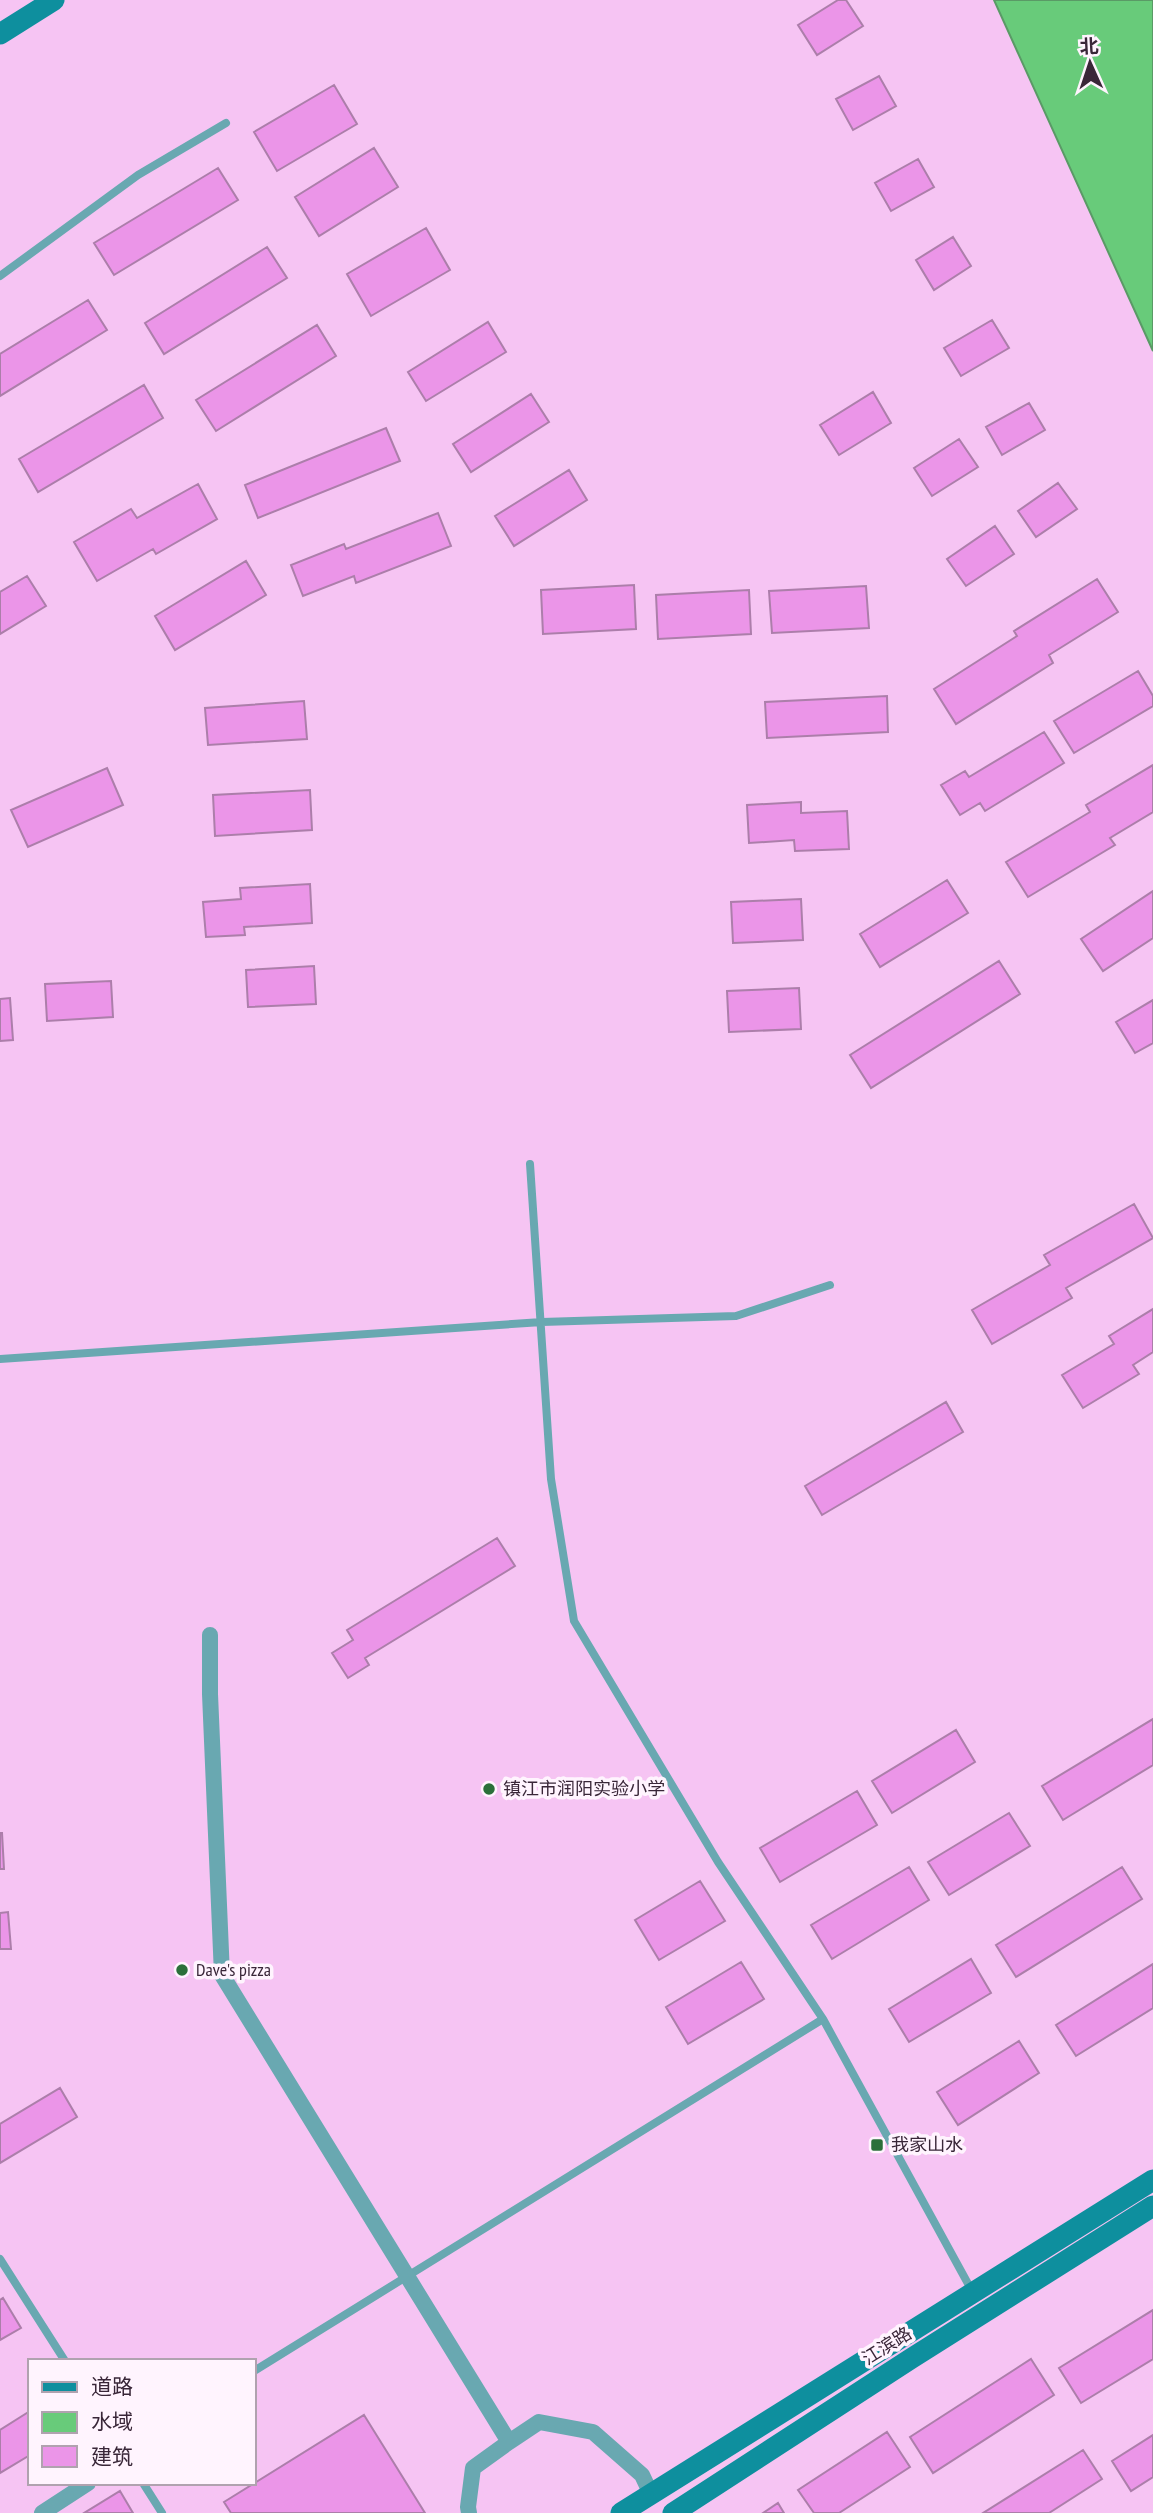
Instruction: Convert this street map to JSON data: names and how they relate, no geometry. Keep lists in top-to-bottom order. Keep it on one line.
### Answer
{"streets":{"main road":["江滨路"]},"places":{"other":["镇江市润阳实验小学","Dave's pizza"],"transit":["我家山水"]},"legend":["道路","水域","建筑"],"north":"top"}
